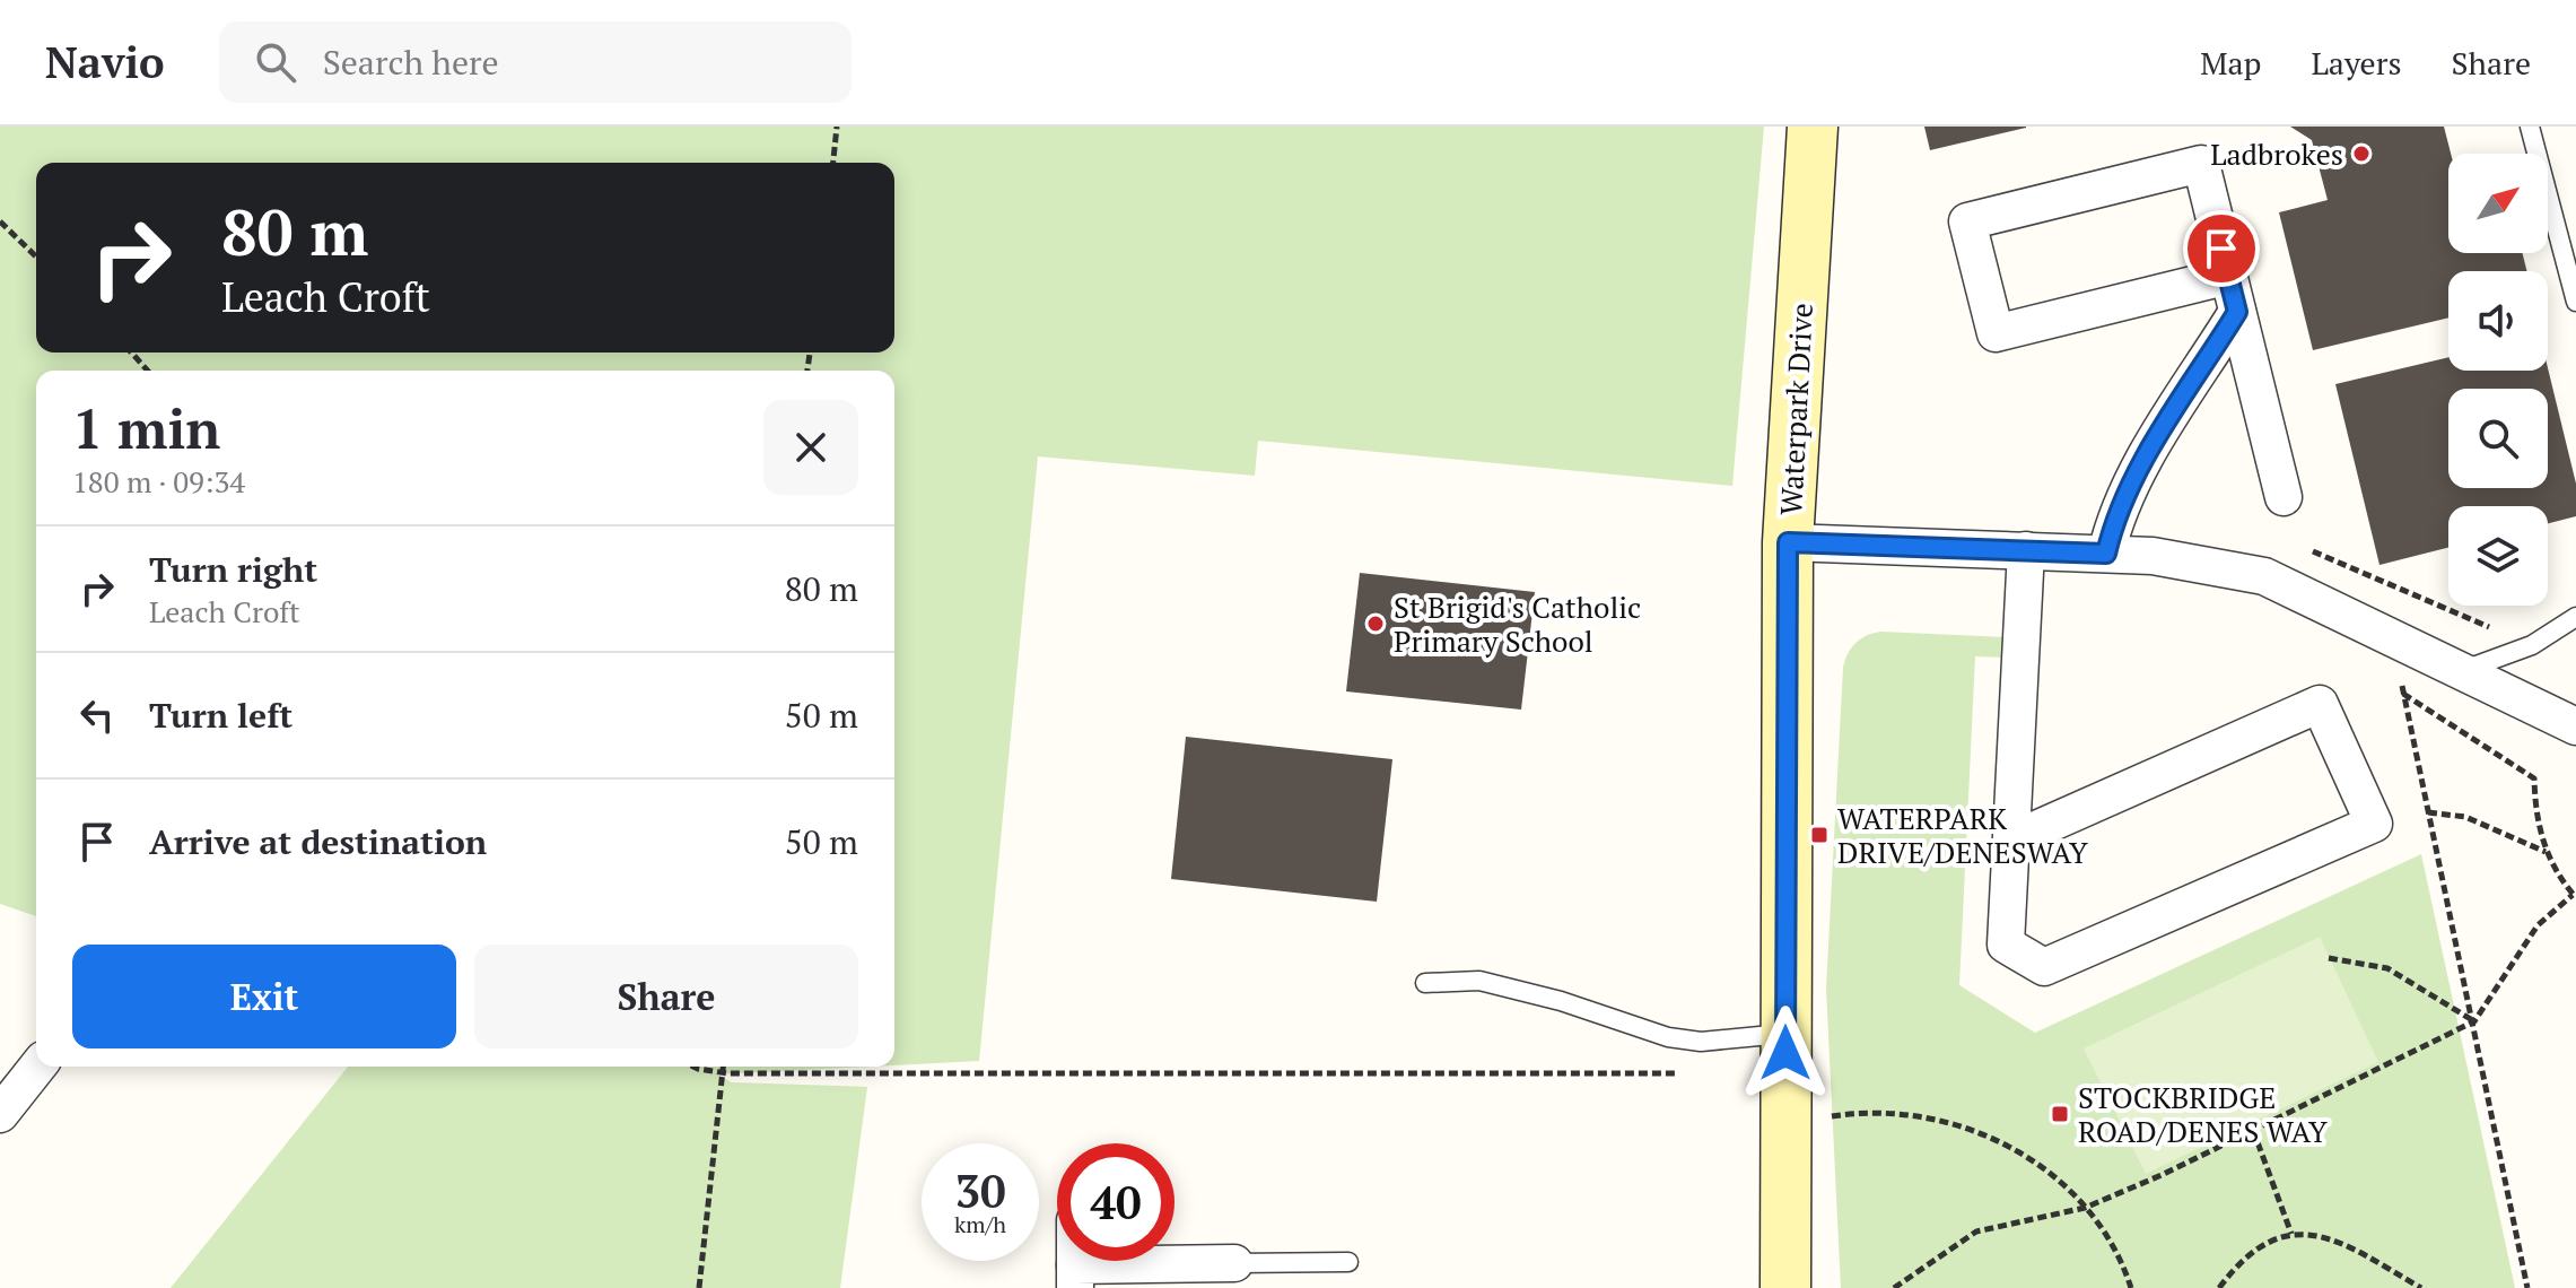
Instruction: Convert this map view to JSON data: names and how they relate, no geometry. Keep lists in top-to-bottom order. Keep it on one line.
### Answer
{"streets":{"street":["Waterpark Drive"]},"places":{"other":["Ladbrokes","St Brigid's Catholic Primary School"],"transit":["WATERPARK DRIVE/DENESWAY","STOCKBRIDGE ROAD/DENES WAY"]},"north":"top right","page":{"header":"Navio","search":"Search here","nav":["Map","Layers","Share"],"turn":["80 m","Leach Croft"],"heading":["1 min","180 m · 09:34"],"list":[{"name":"Turn right","note":"Leach Croft","value":"80 m"},{"name":"Turn left","value":"50 m"},{"name":"Arrive at destination","value":"50 m"}],"buttons":["Exit","Share"],"speed":"30 km/h","limit":"40"}}
